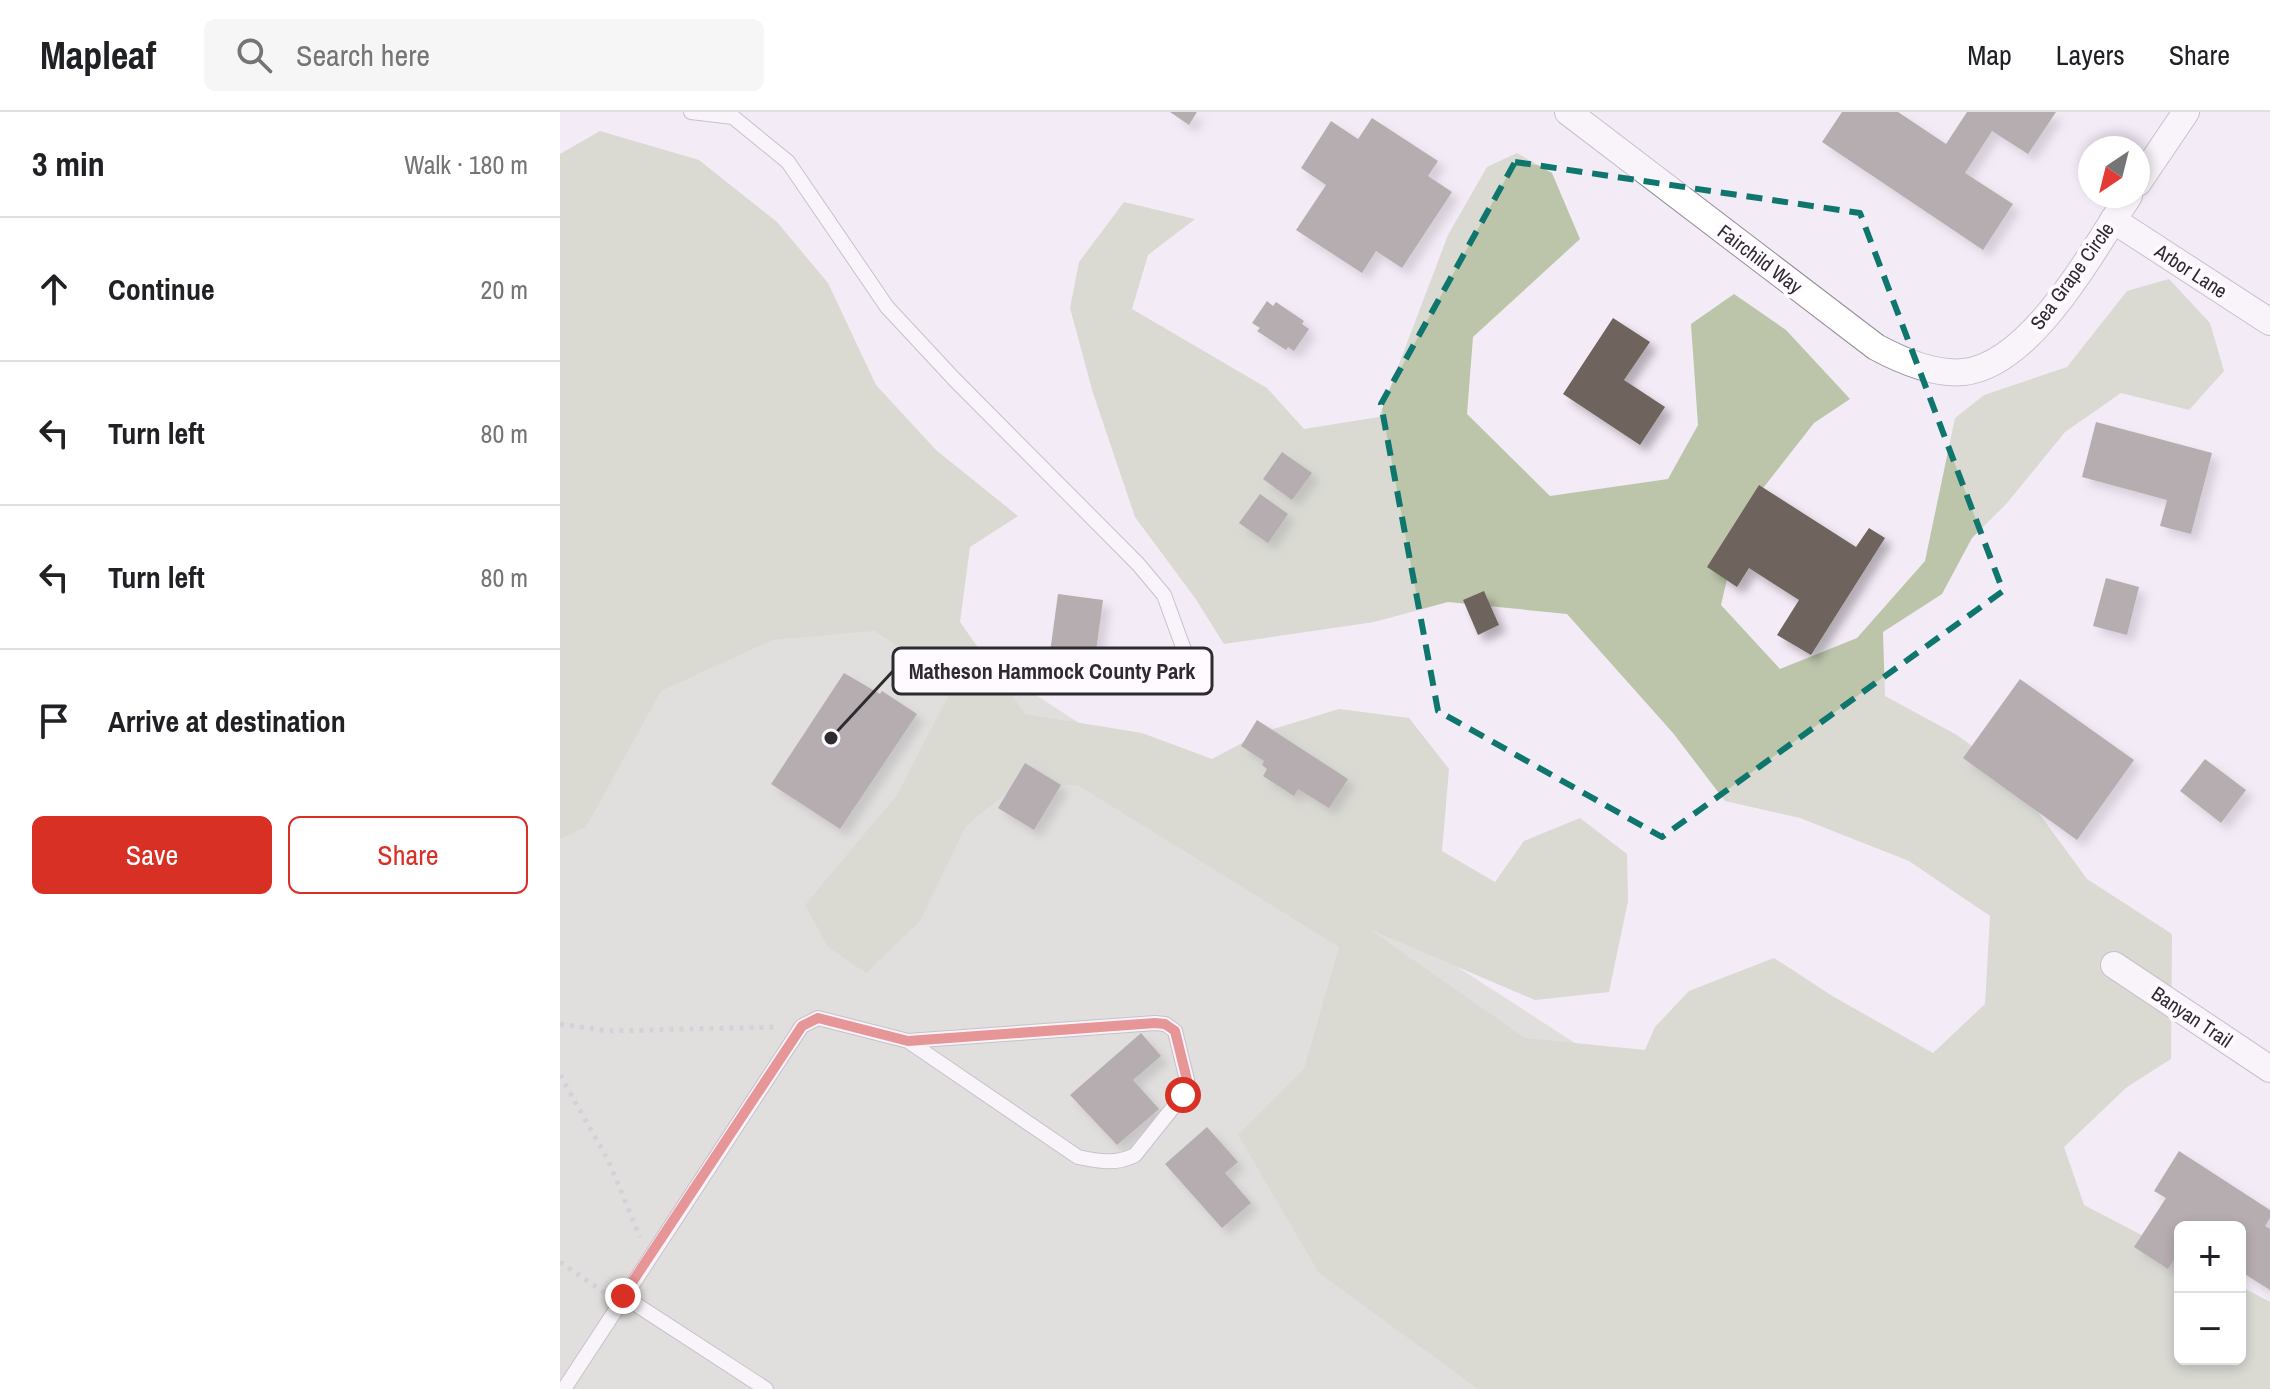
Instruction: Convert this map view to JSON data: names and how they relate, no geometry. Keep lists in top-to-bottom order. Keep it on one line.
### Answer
{"streets":{"street":["Fairchild Way","Arbor Lane","Sea Grape Circle","Banyan Trail"]},"crossings":[["Fairchild Way","Sea Grape Circle"],["Arbor Lane","Sea Grape Circle"]],"places":["Matheson Hammock County Park"],"north":"bottom left","page":{"header":"Mapleaf","search":"Search here","nav":["Map","Layers","Share"],"heading":["3 min","Walk · 180 m"],"list":[["Continue","20 m"],["Turn left","80 m"],["Turn left","80 m"],"Arrive at destination"],"buttons":["Save","Share"],"map_buttons":["+","−"]}}
